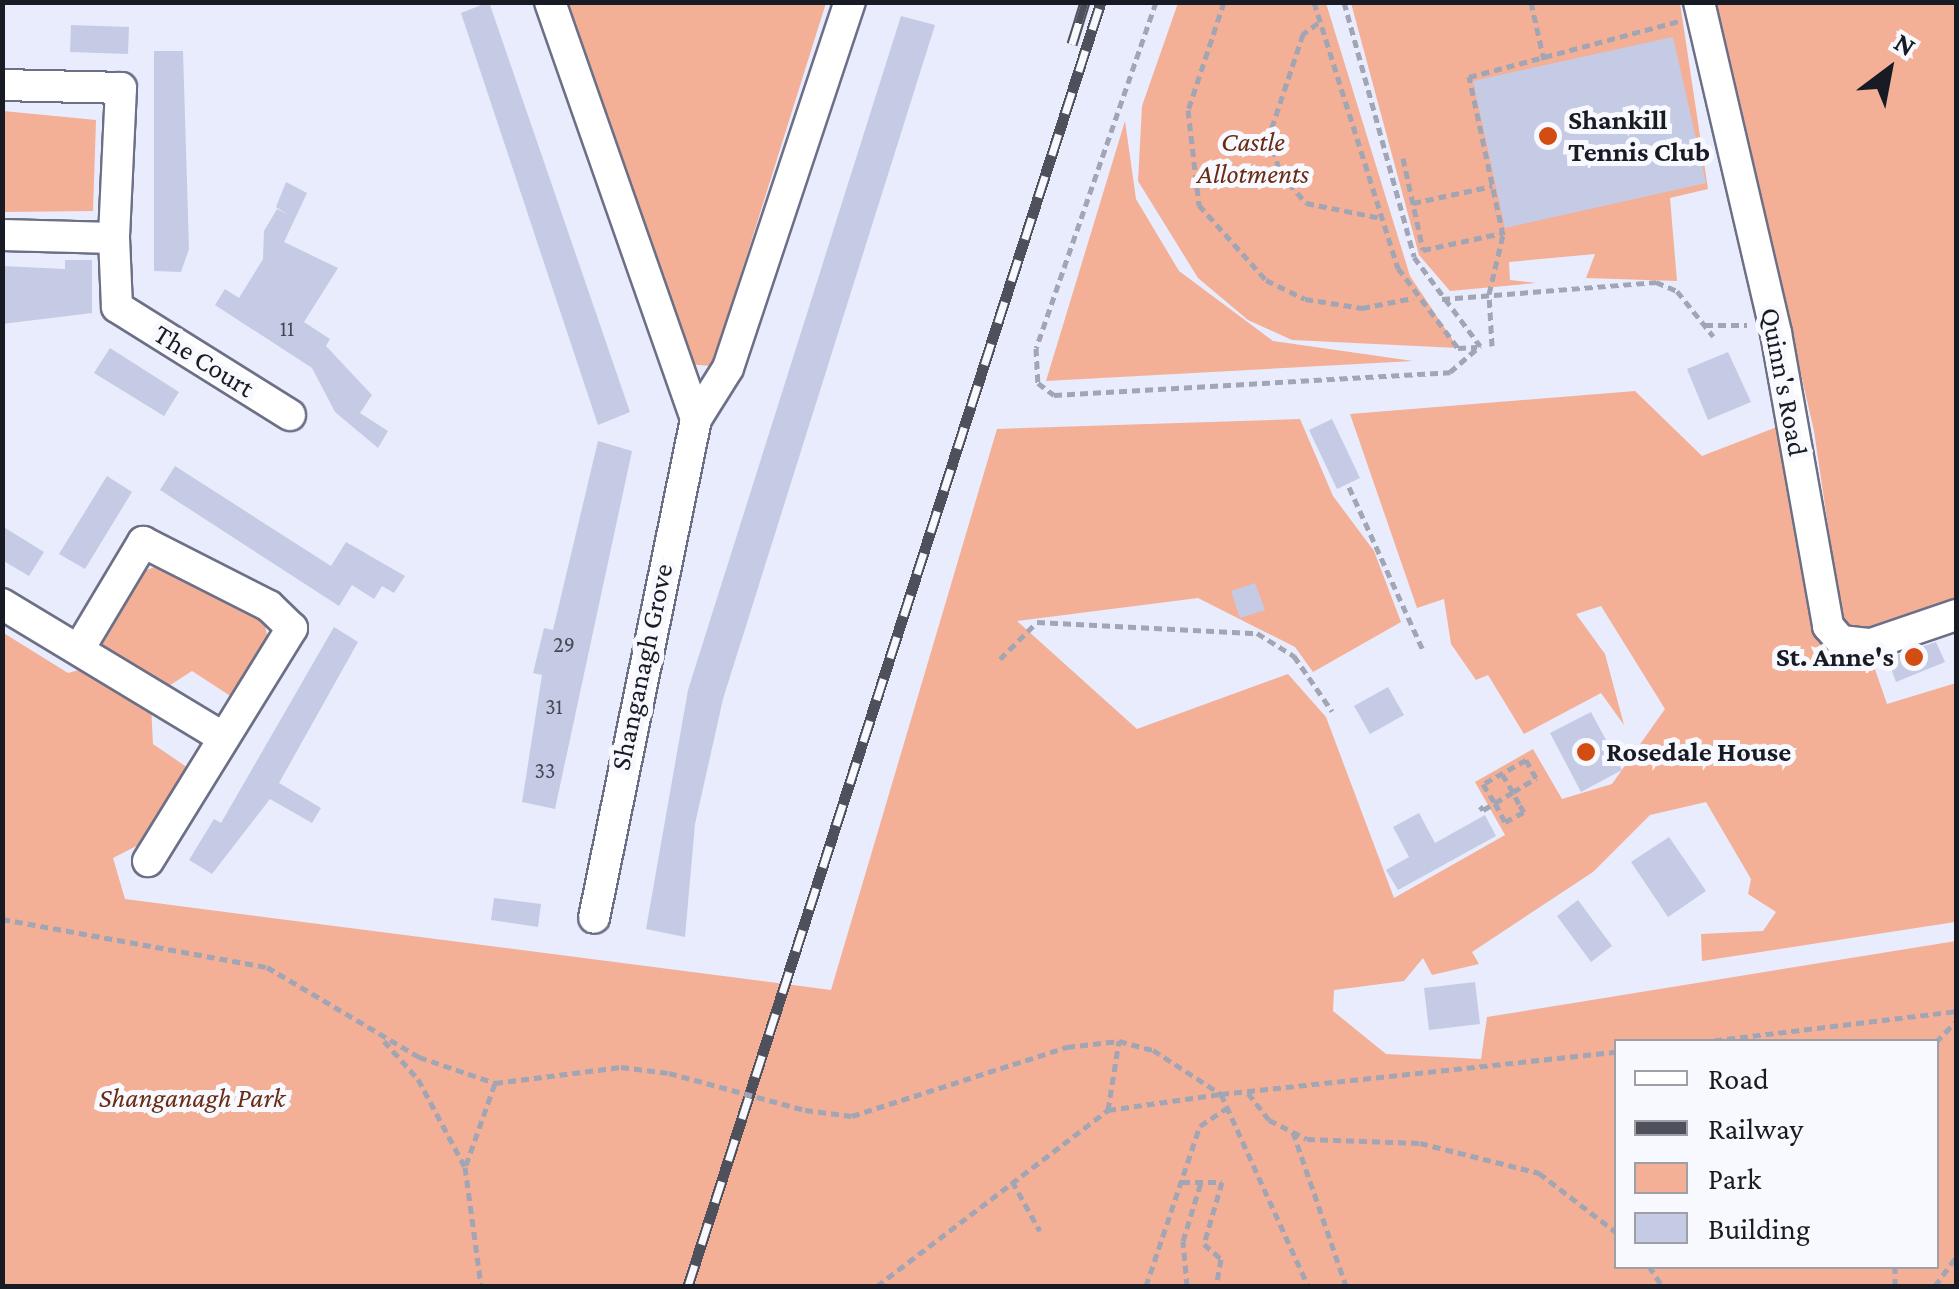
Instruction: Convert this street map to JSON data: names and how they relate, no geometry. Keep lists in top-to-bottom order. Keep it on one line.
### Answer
{"streets":{"street":["The Court","Quinn's Road","Shanganagh Grove"]},"parks":["Castle Allotments","Shanganagh Park"],"places":["Shankill Tennis Club","St. Anne's","Rosedale House"],"house_numbers":["11","29","31","33"],"legend":["Road","Railway","Park","Building"],"north":"top right"}
